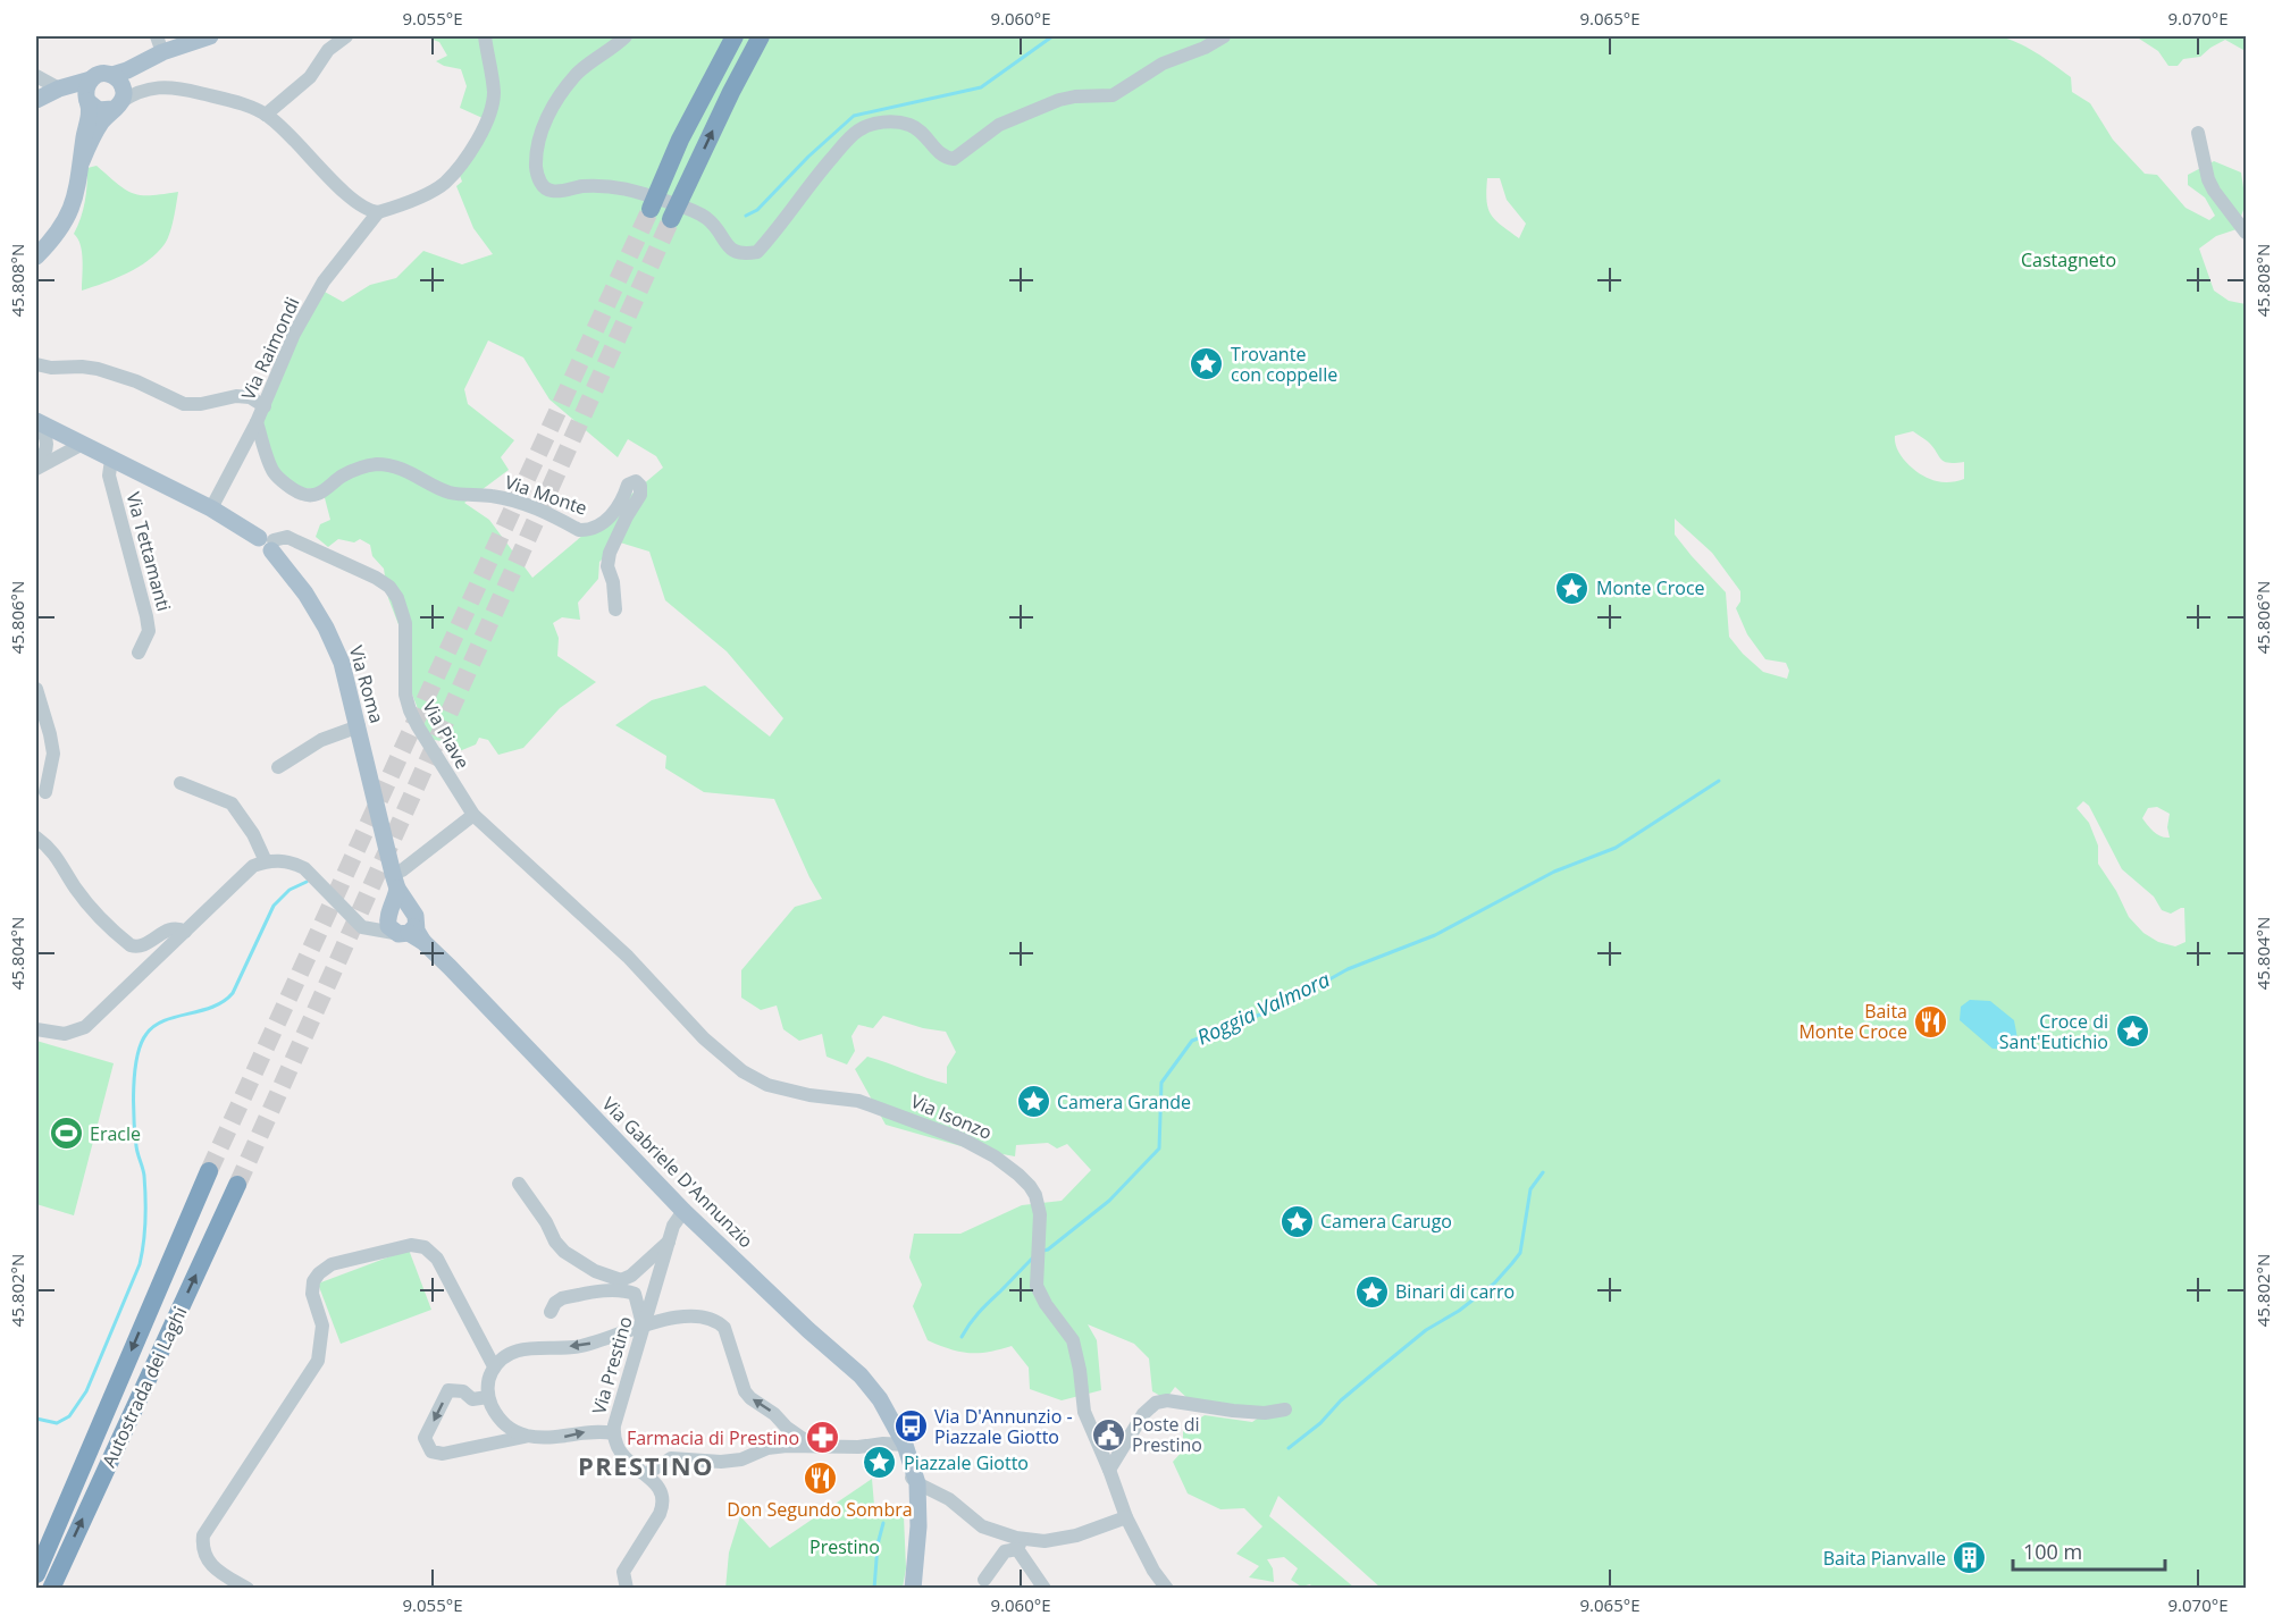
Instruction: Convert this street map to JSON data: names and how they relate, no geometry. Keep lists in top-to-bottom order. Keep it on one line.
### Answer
{"streets":{"highway":["Autostrada dei Laghi"],"main road":["Via Roma","Via Gabriele D'Annunzio"],"street":["Via Raimondi","Via Monte","Via Tettamanti","Via Piave","Via Isonzo","Via Prestino"]},"crossings":[["Via Raimondi","Via Monte"],["Via Raimondi","Via Roma"],["Via Tettamanti","Via Roma"],["Via Roma","Via Piave"],["Via Piave","Via Isonzo"],["Via Gabriele D'Annunzio","Via Prestino"]],"districts":["PRESTINO"],"water":["Roggia Valmora"],"parks":["Castagneto","Prestino"],"places":{"place":["Trovante con coppelle","Monte Croce","Croce di Sant'Eutichio","Camera Grande","Camera Carugo","Binari di carro","Piazzale Giotto"],"restaurant":["Baita Monte Croce","Don Segundo Sombra"],"sports":["Eracle"],"bus stop":["Via D'Annunzio - Piazzale Giotto"],"public building":["Poste di Prestino"],"pharmacy":["Farmacia di Prestino"],"building":["Baita Pianvalle"]},"scale_bar":"100 m","coordinates":["9.055°E","9.060°E","9.065°E","9.070°E","45.808°N","45.806°N","45.804°N","45.802°N"]}
